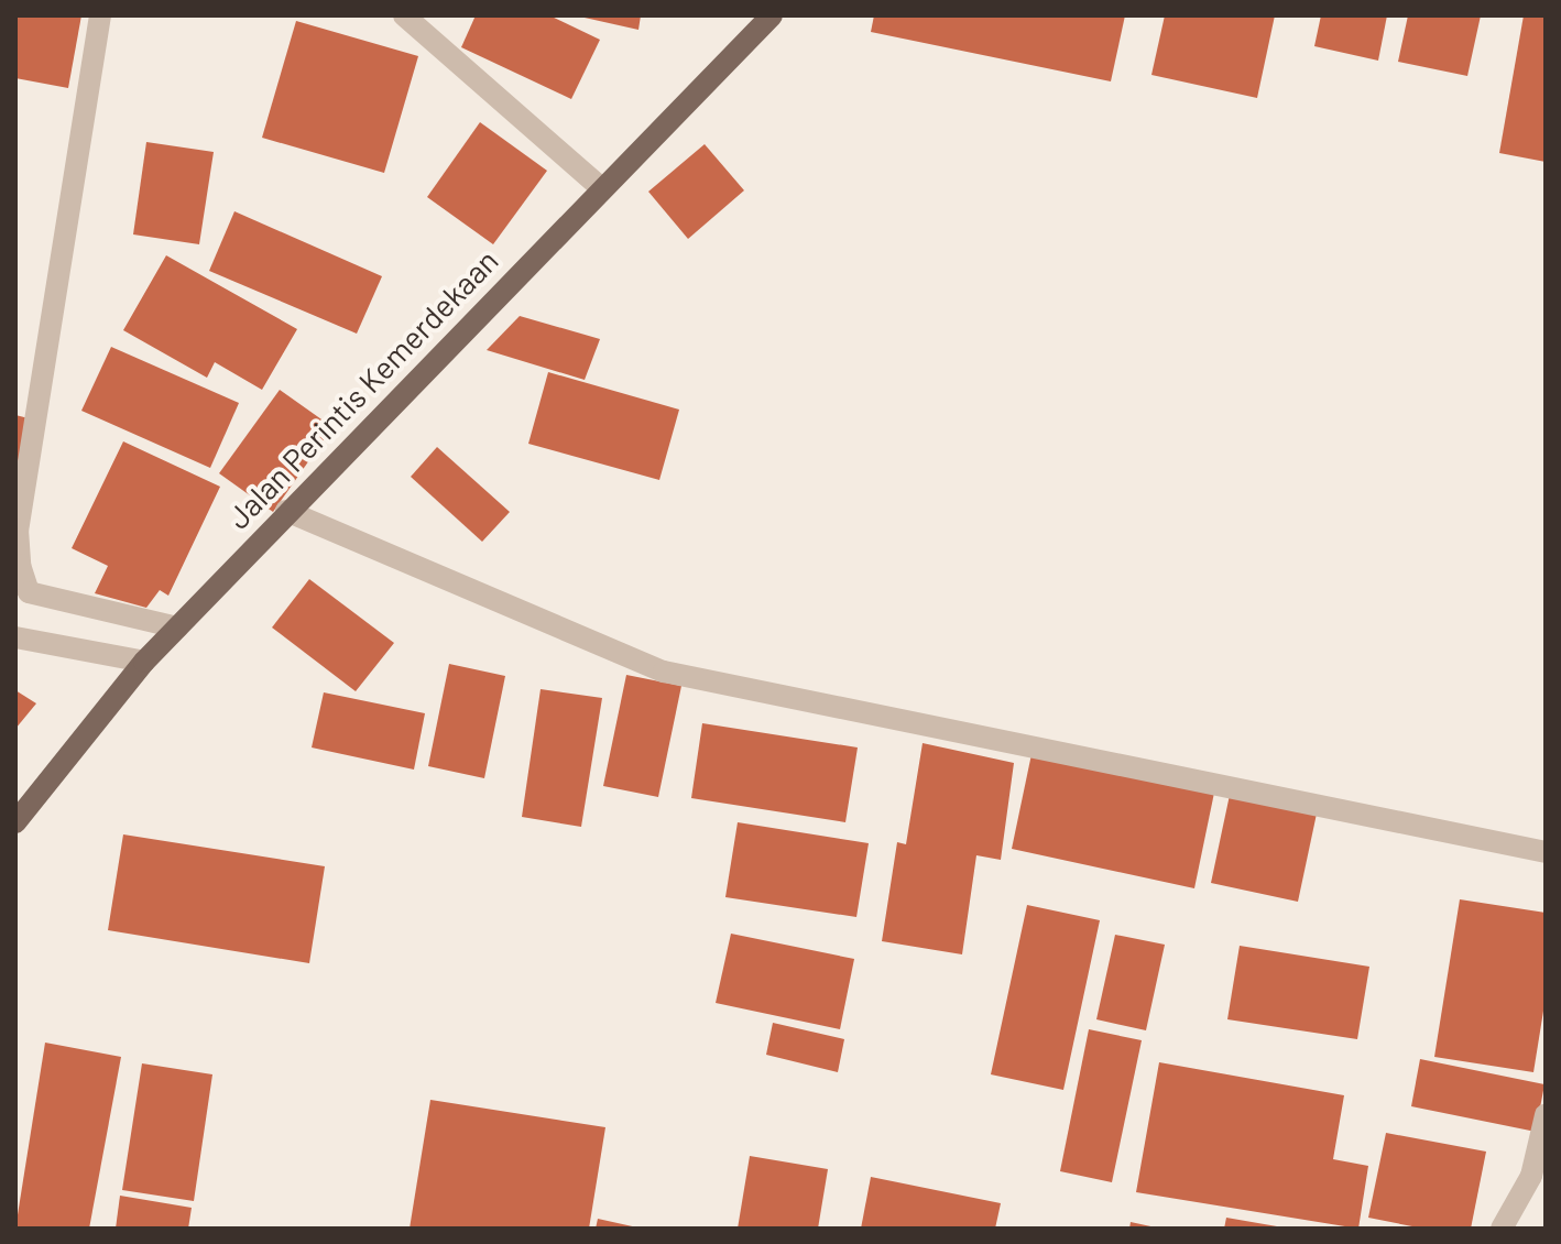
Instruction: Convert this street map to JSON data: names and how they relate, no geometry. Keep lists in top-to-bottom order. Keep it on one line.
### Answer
{"streets":{"main road":["Jalan Perintis Kemerdekaan"]}}
